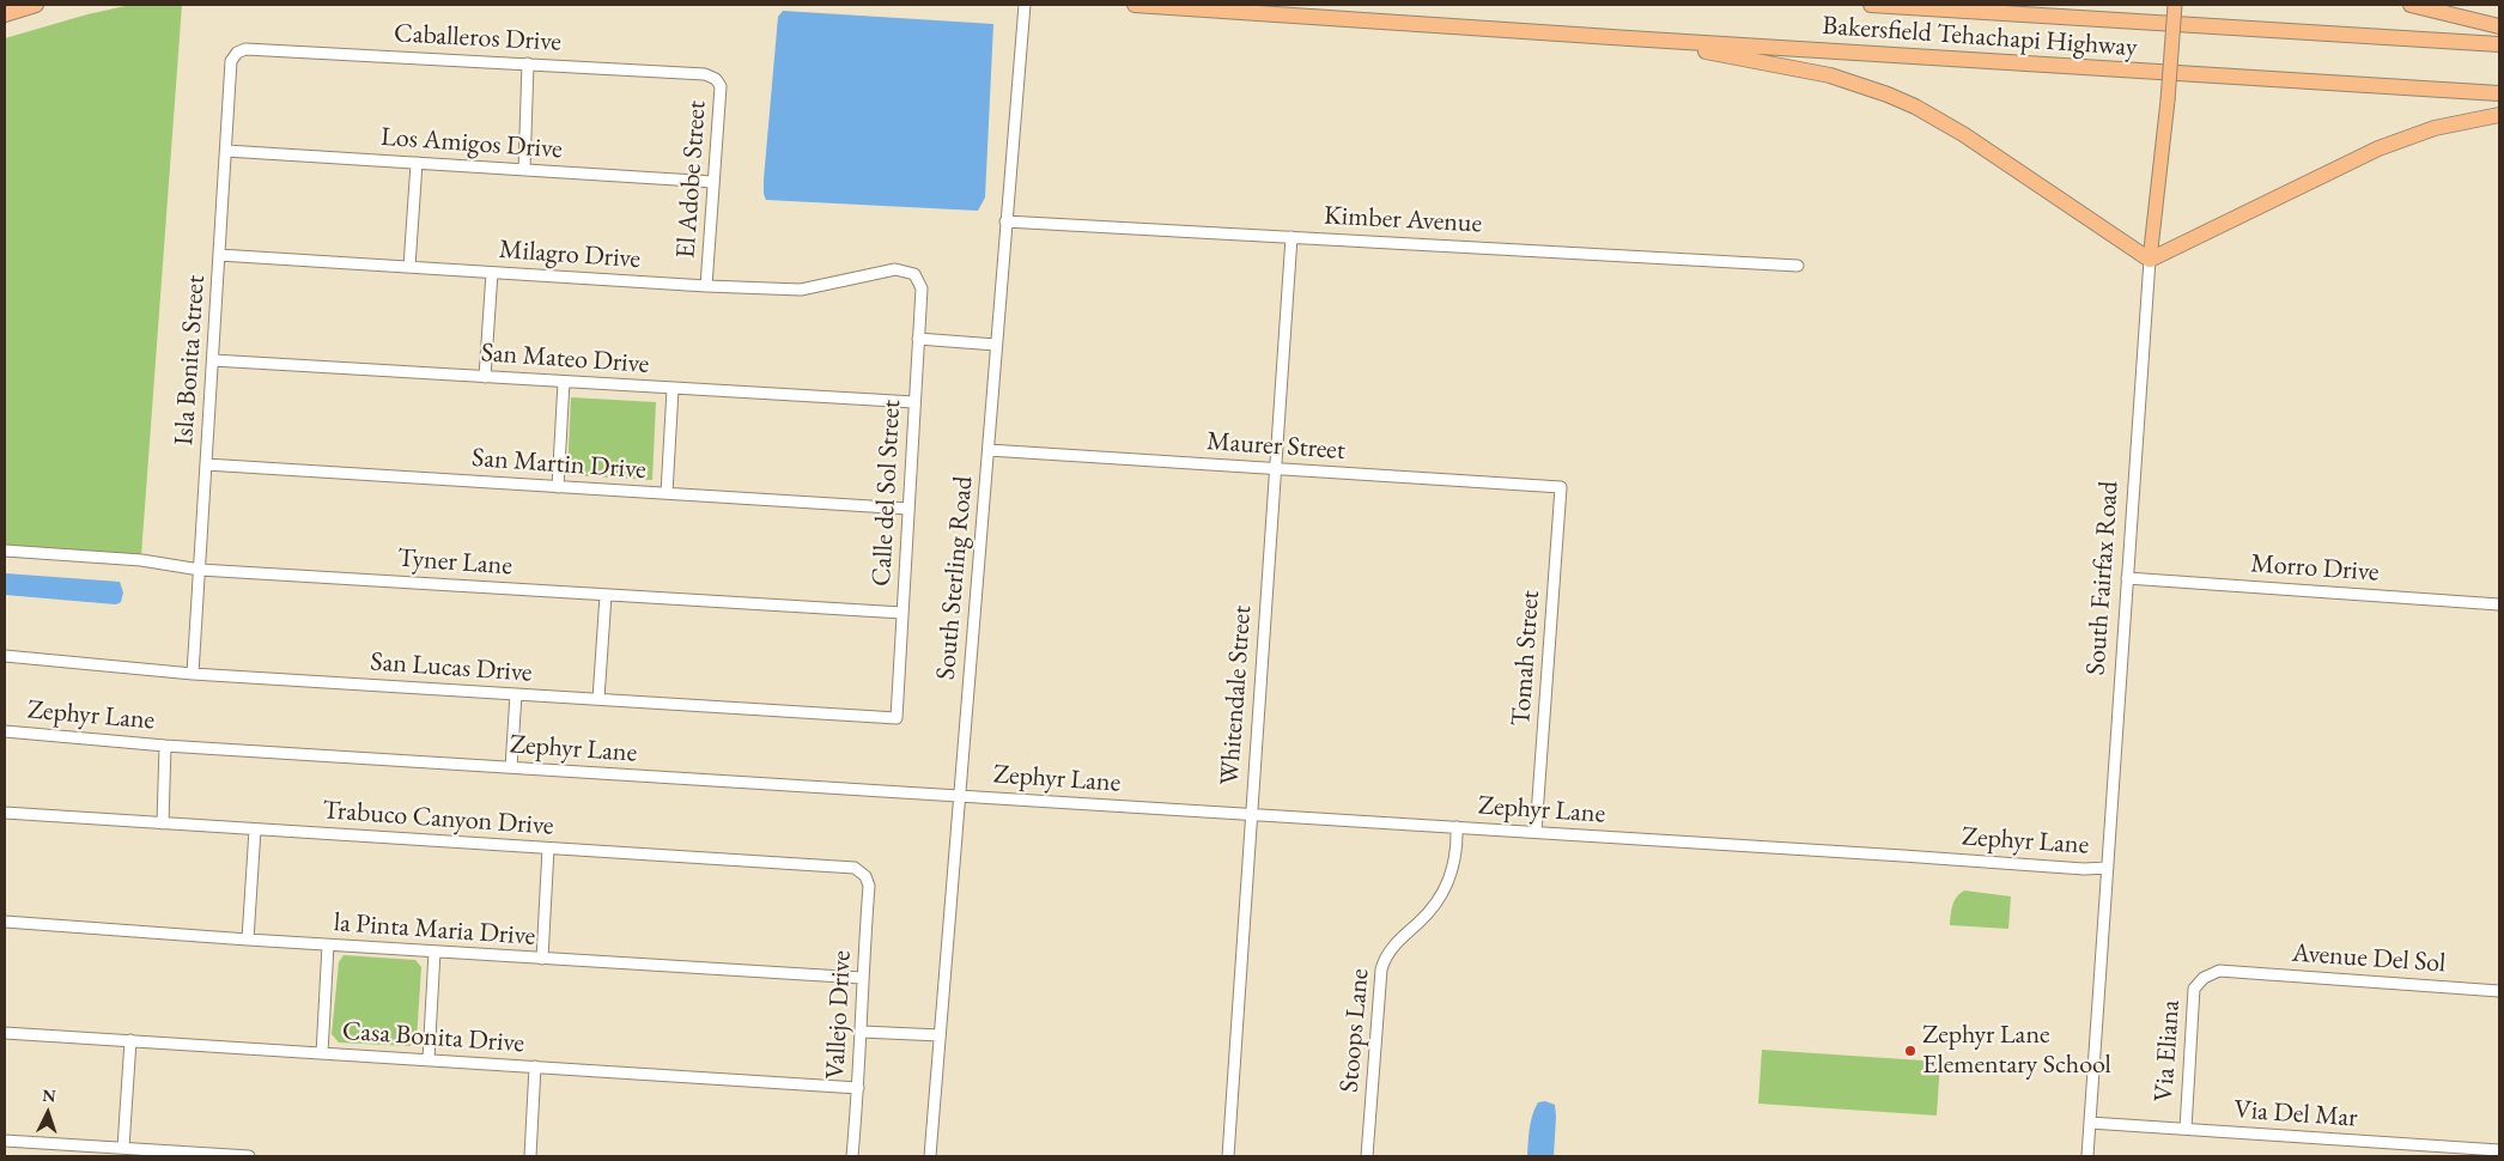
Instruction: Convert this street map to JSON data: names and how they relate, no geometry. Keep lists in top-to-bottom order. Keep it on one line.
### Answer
{"streets":{"highway":["Bakersfield Tehachapi Highway"],"main road":["South Fairfax Road"],"street":["Caballeros Drive","Los Amigos Drive","El Adobe Street","Kimber Avenue","Milagro Drive","San Mateo Drive","Isla Bonita Street","Maurer Street","San Martin Drive","Calle del Sol Street","Tyner Lane","Morro Drive","South Sterling Road","Tomah Street","San Lucas Drive","Whitendale Street","Zephyr Lane","Trabuco Canyon Drive","la Pinta Maria Drive","Avenue Del Sol","Vallejo Drive","Stoops Lane","Casa Bonita Drive","Via Eliana","Via Del Mar"]},"crossings":[["Caballeros Drive","El Adobe Street"],["Caballeros Drive","Isla Bonita Street"],["Los Amigos Drive","El Adobe Street"],["Los Amigos Drive","Isla Bonita Street"],["El Adobe Street","Milagro Drive"],["Kimber Avenue","South Sterling Road"],["Kimber Avenue","Whitendale Street"],["Milagro Drive","Isla Bonita Street"],["Milagro Drive","Calle del Sol Street"],["San Mateo Drive","Isla Bonita Street"],["San Mateo Drive","Calle del Sol Street"],["Isla Bonita Street","San Martin Drive"],["Isla Bonita Street","Tyner Lane"],["Isla Bonita Street","San Lucas Drive"],["Maurer Street","South Sterling Road"],["Maurer Street","Tomah Street"],["Maurer Street","Whitendale Street"],["San Martin Drive","Calle del Sol Street"],["Calle del Sol Street","Tyner Lane"],["Calle del Sol Street","San Lucas Drive"],["Morro Drive","South Fairfax Road"],["South Sterling Road","Zephyr Lane"],["South Fairfax Road","Zephyr Lane"],["South Fairfax Road","Via Del Mar"],["Tomah Street","Zephyr Lane"],["Whitendale Street","Zephyr Lane"],["Zephyr Lane","Stoops Lane"],["Trabuco Canyon Drive","Vallejo Drive"],["la Pinta Maria Drive","Vallejo Drive"],["Avenue Del Sol","Via Eliana"],["Vallejo Drive","Casa Bonita Drive"],["Via Eliana","Via Del Mar"]],"places":["Zephyr Lane Elementary School"],"north":"top"}
